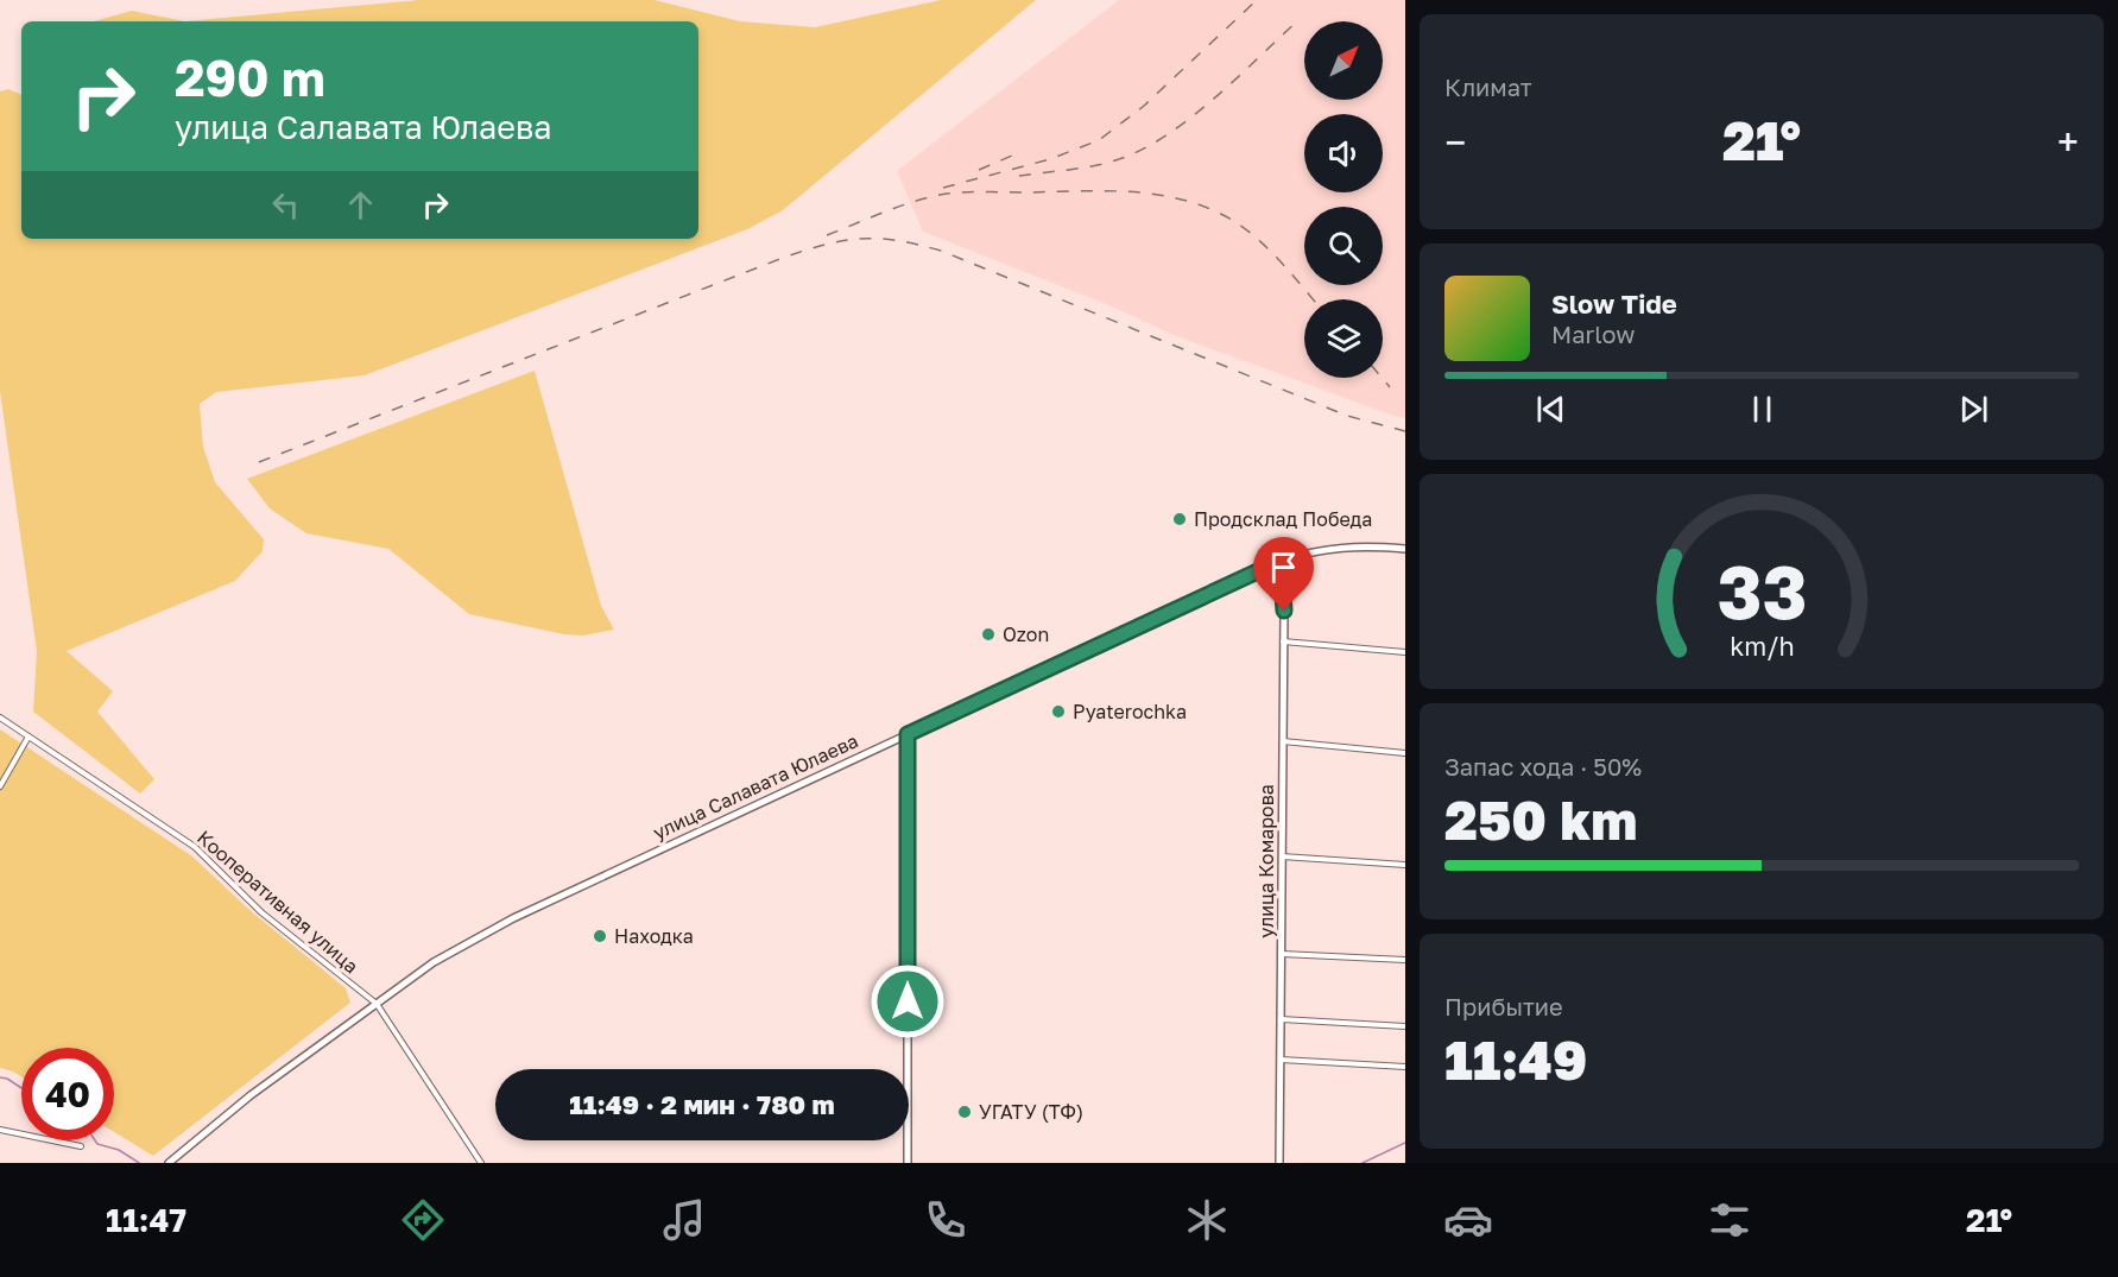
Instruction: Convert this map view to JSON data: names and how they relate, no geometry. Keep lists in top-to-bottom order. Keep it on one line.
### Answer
{"streets":{"street":["улица Салавата Юлаева","улица Комарова","Кооперативная улица"]},"crossings":[["улица Салавата Юлаева","улица Комарова"],["улица Салавата Юлаева","Кооперативная улица"]],"places":["Продсклад Победа","Ozon","Pyaterochka","Находка","УГАТУ (ТФ)"],"north":"top right","page":{"tile":["Климат",["Запас хода · 50%","250 km"],["Прибытие","11:49"]],"turn":["290 m","улица Салавата Юлаева"],"heat":["−","21°","+"],"song":["Slow Tide","Marlow"],"limit":"40","trip":"11:49 · 2 мин · 780 m","tabs":["11:47","21°"],"gauge":["33","km/h"]}}
